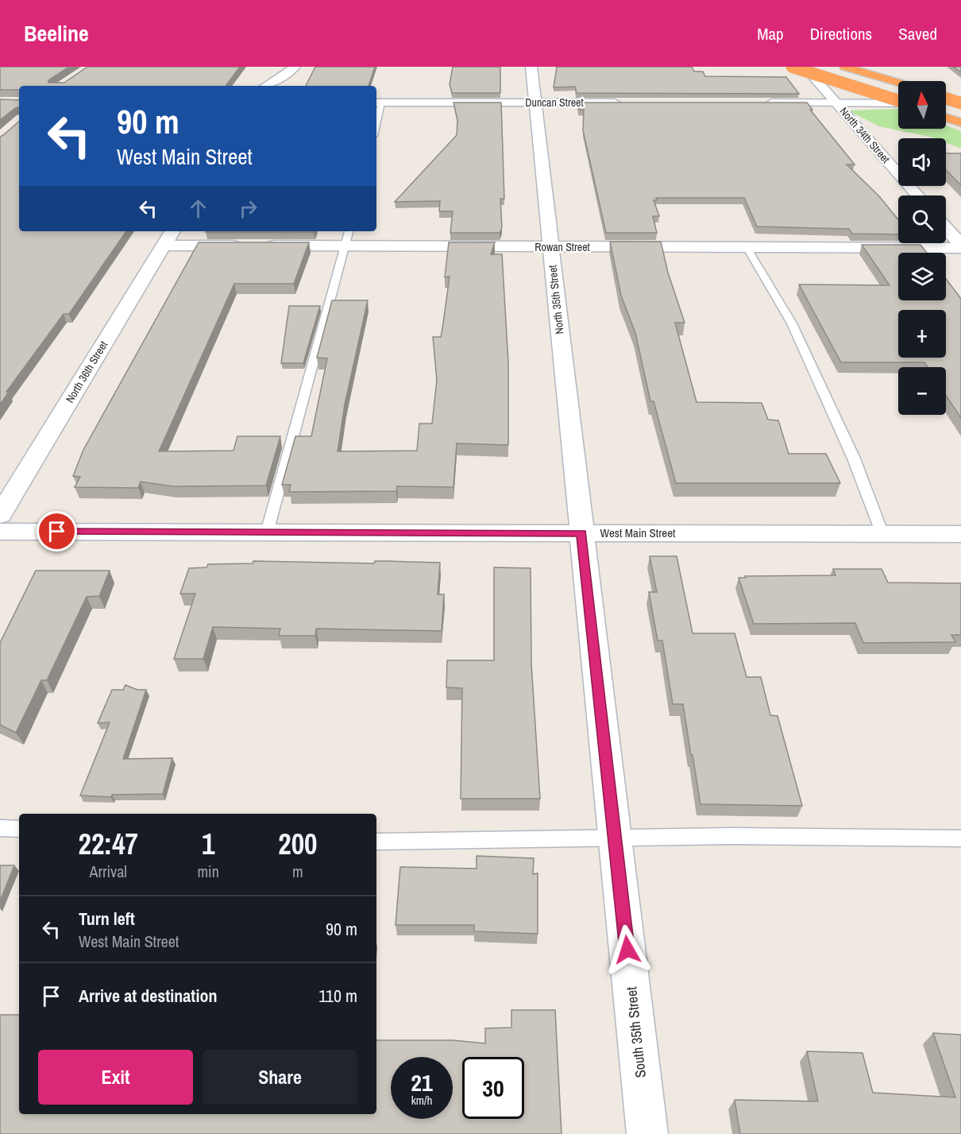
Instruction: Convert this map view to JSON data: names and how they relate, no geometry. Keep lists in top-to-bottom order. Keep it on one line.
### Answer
{"streets":{"street":["Duncan Street","North 34th Street","Rowan Street","North 35th Street","North 36th Street","West Main Street","South 35th Street"]},"crossings":[["Duncan Street","North 35th Street"],["Rowan Street","North 35th Street"],["Rowan Street","North 36th Street"],["North 35th Street","West Main Street"],["North 35th Street","South 35th Street"],["West Main Street","South 35th Street"]],"north":"top","page":{"header":"Beeline","nav":["Map","Directions","Saved"],"map_buttons":["+","−"],"turn":["90 m","West Main Street"],"eta":["22:47","Arrival","1","min","200","m"],"list":[{"name":"Turn left","note":"West Main Street","value":"90 m"},{"name":"Arrive at destination","value":"110 m"}],"buttons":["Exit","Share"],"speed":"21 km/h","limit":"30"}}
